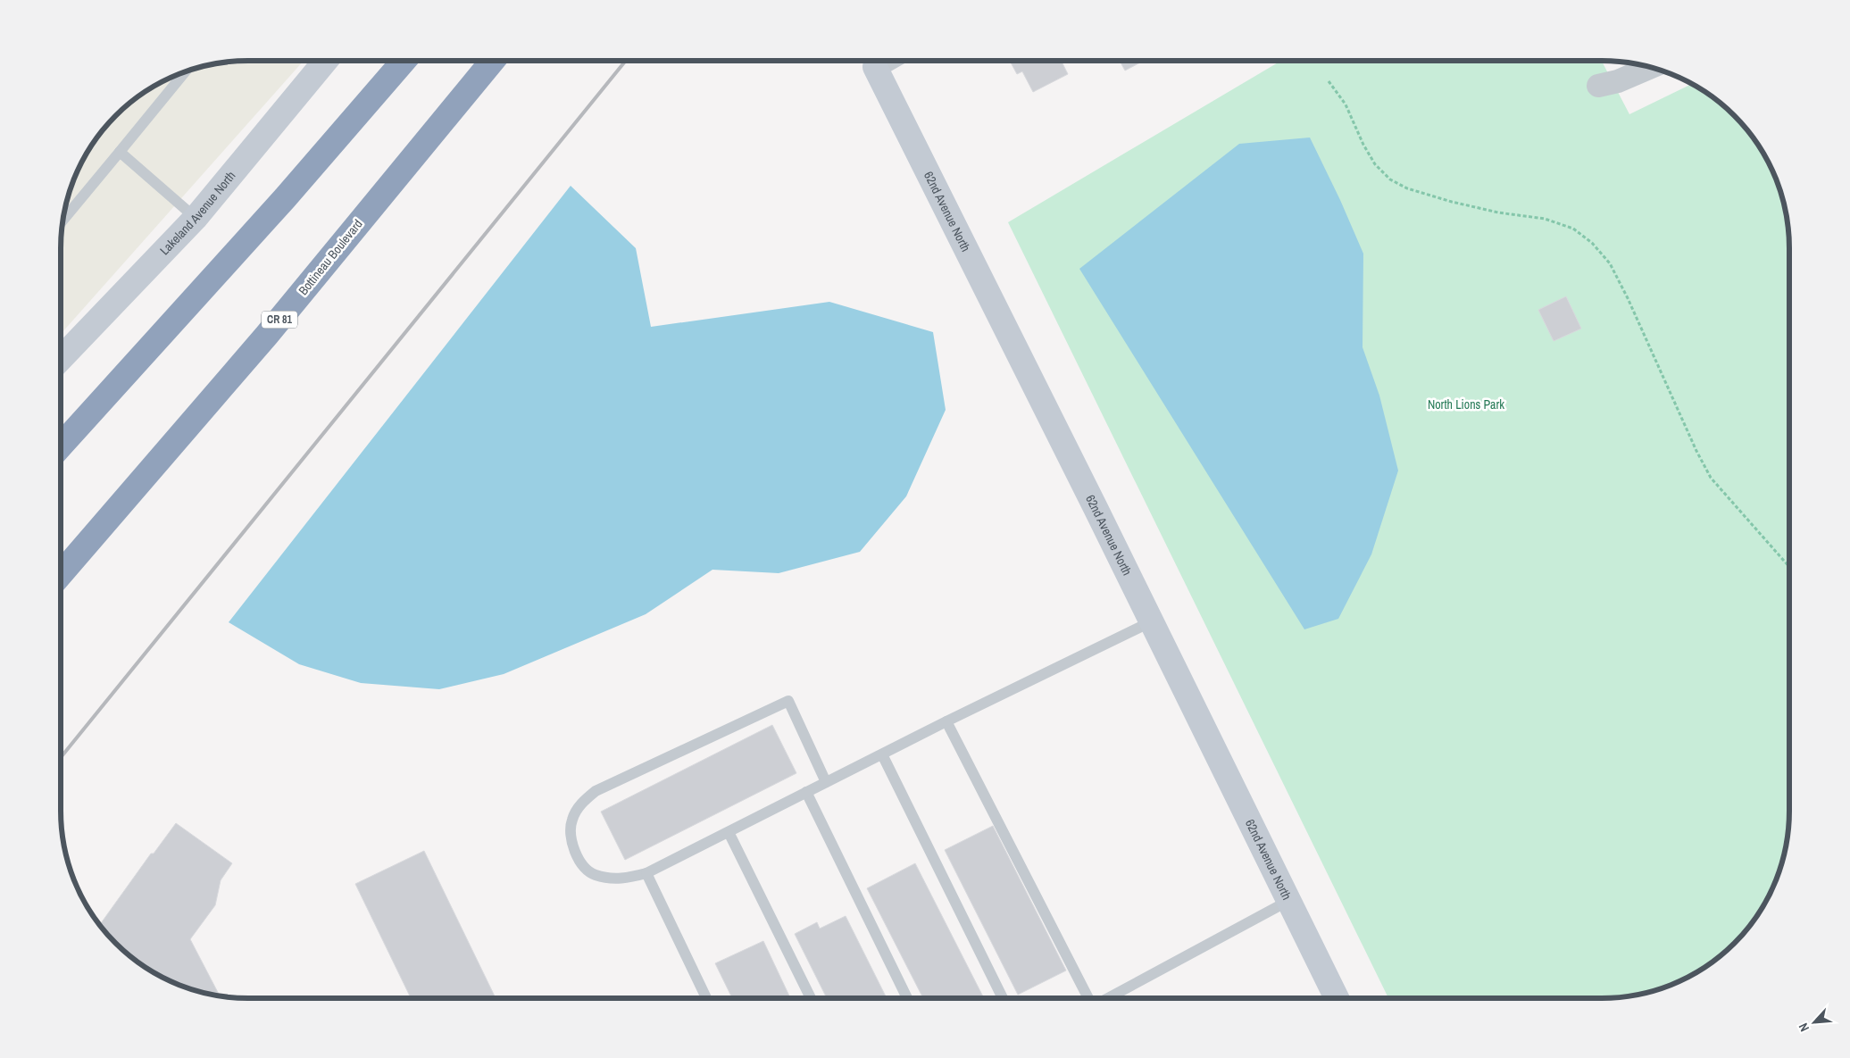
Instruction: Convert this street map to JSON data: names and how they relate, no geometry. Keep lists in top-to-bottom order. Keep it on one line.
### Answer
{"streets":{"highway":["Bottineau Boulevard","CR 81"],"street":["Lakeland Avenue North","62nd Avenue North"]},"parks":["North Lions Park"],"north":"bottom left"}
